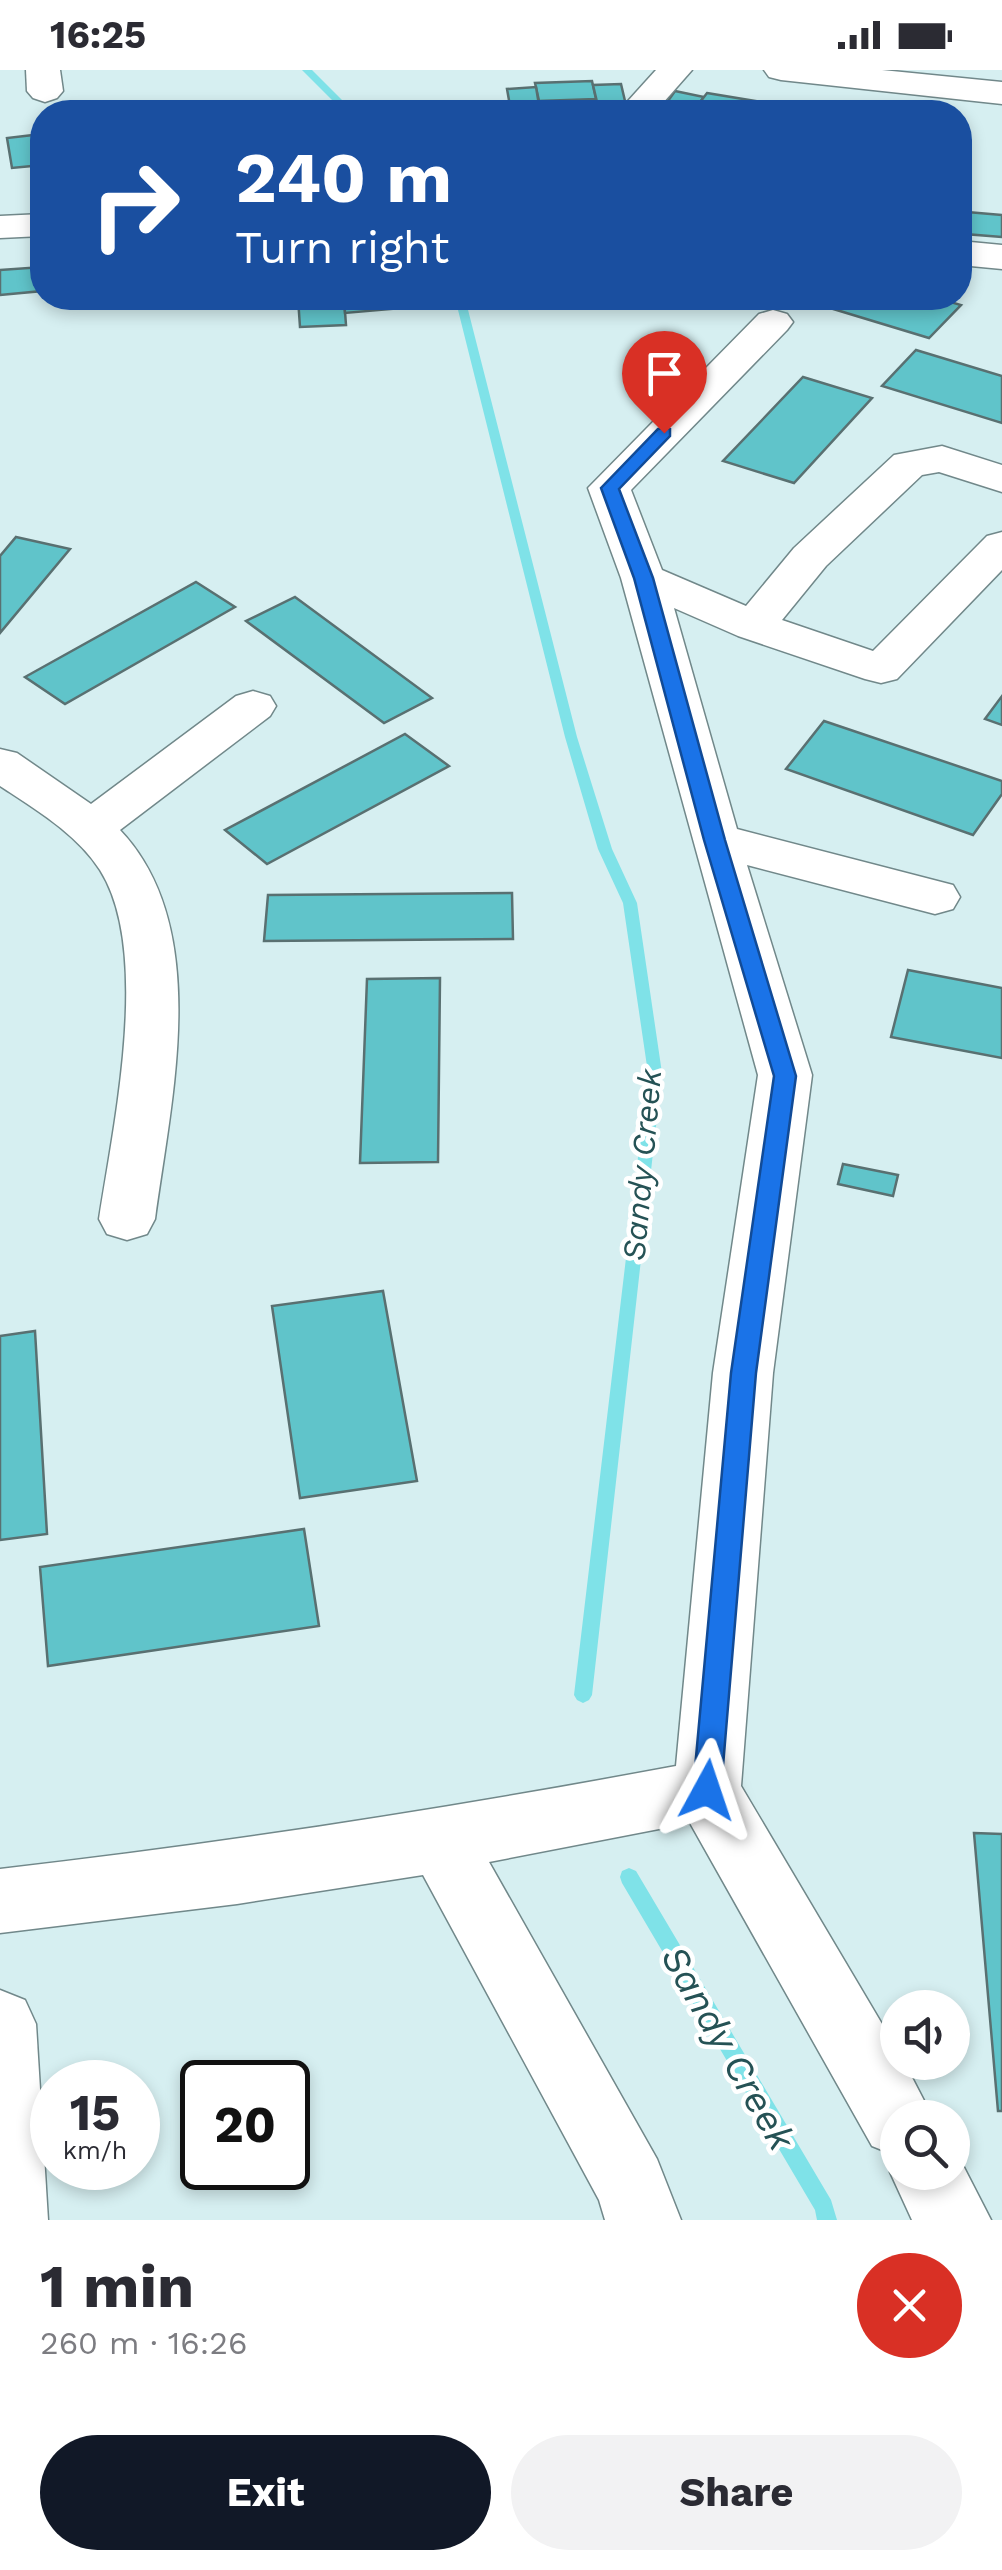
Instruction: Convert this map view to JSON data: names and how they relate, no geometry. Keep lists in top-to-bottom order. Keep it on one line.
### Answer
{"water":["Sandy Creek"],"page":{"status":"16:25","turn":["240 m","Turn right"],"speed":"15 km/h","limit":"20","heading":["1 min","260 m · 16:26"],"buttons":["Exit","Share"]}}
